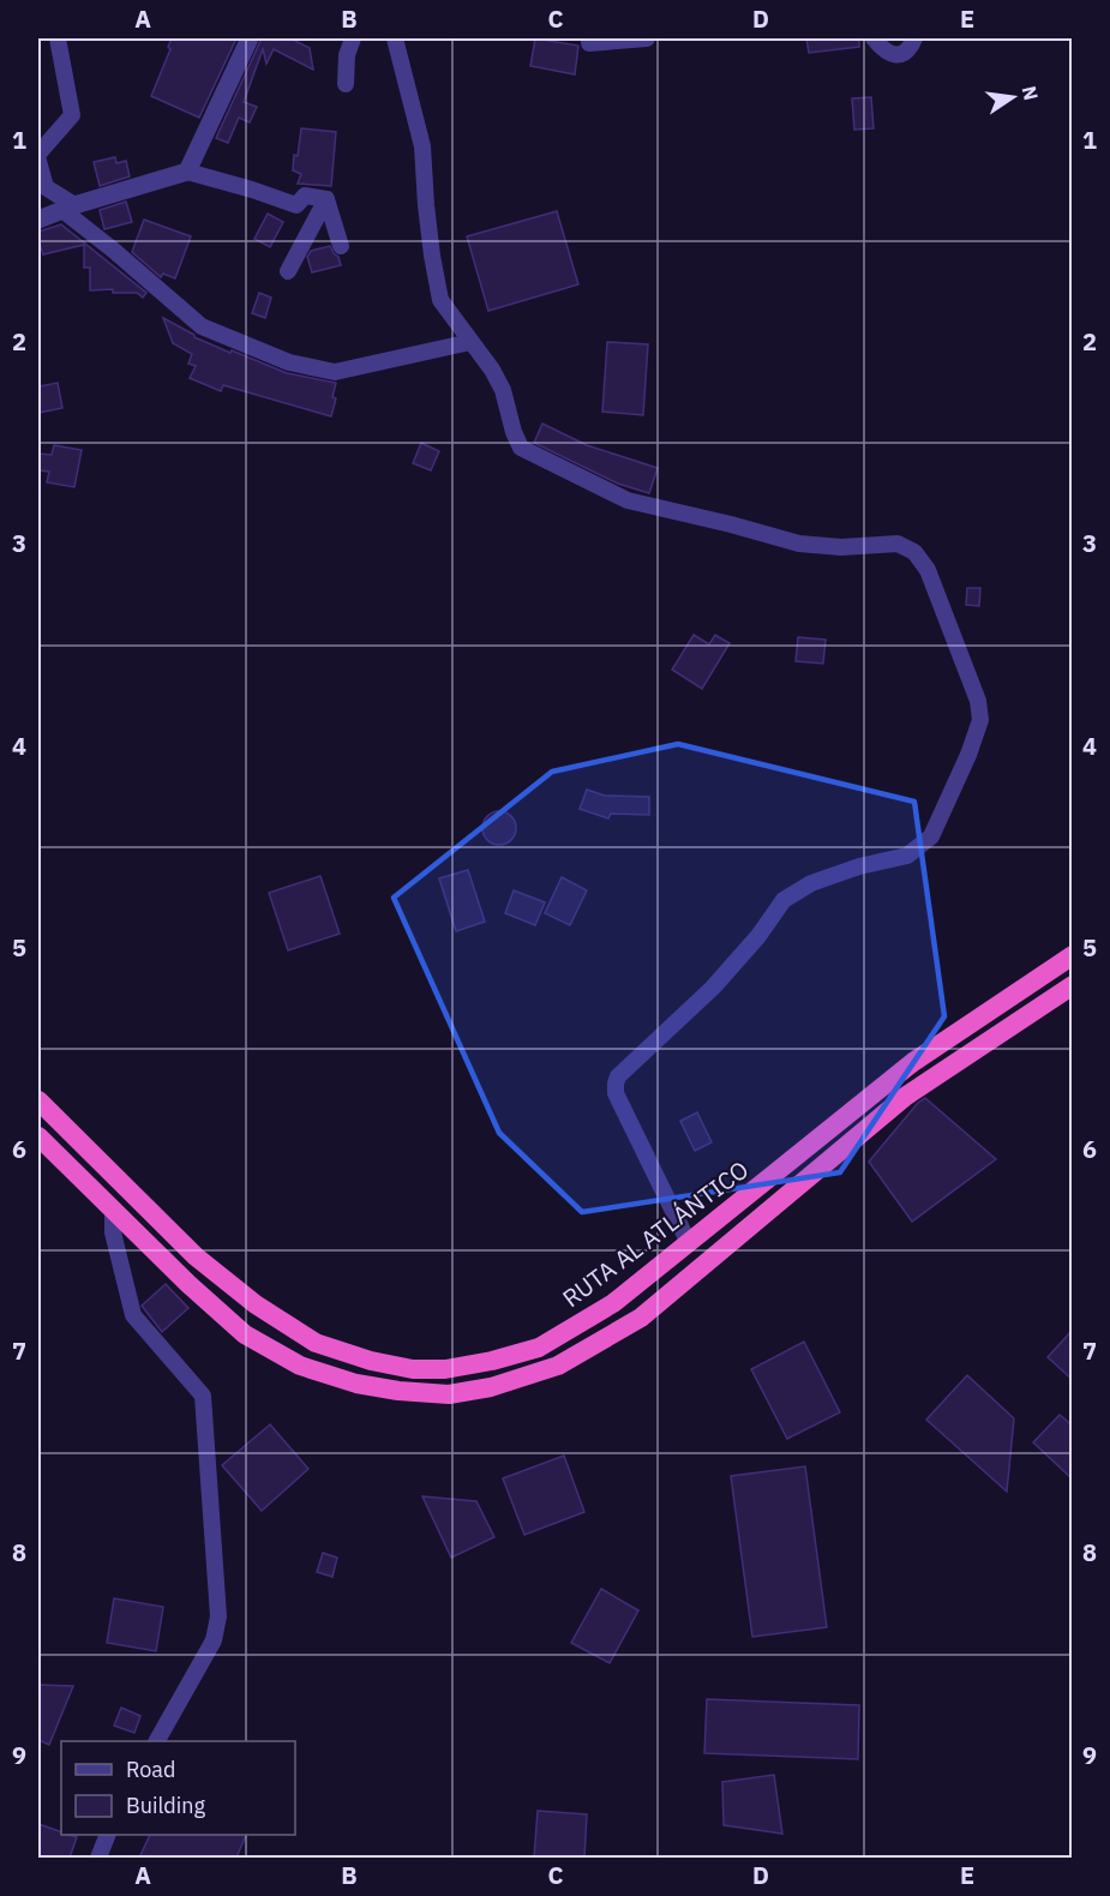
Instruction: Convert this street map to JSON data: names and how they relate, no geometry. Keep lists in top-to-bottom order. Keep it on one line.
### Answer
{"streets":{"highway":["RUTA AL ATLÁNTICO"]},"legend":["Road","Building"],"north":"right","grid":{"columns":["A","B","C","D","E"],"rows":["1","2","3","4","5","6","7","8","9"]}}
